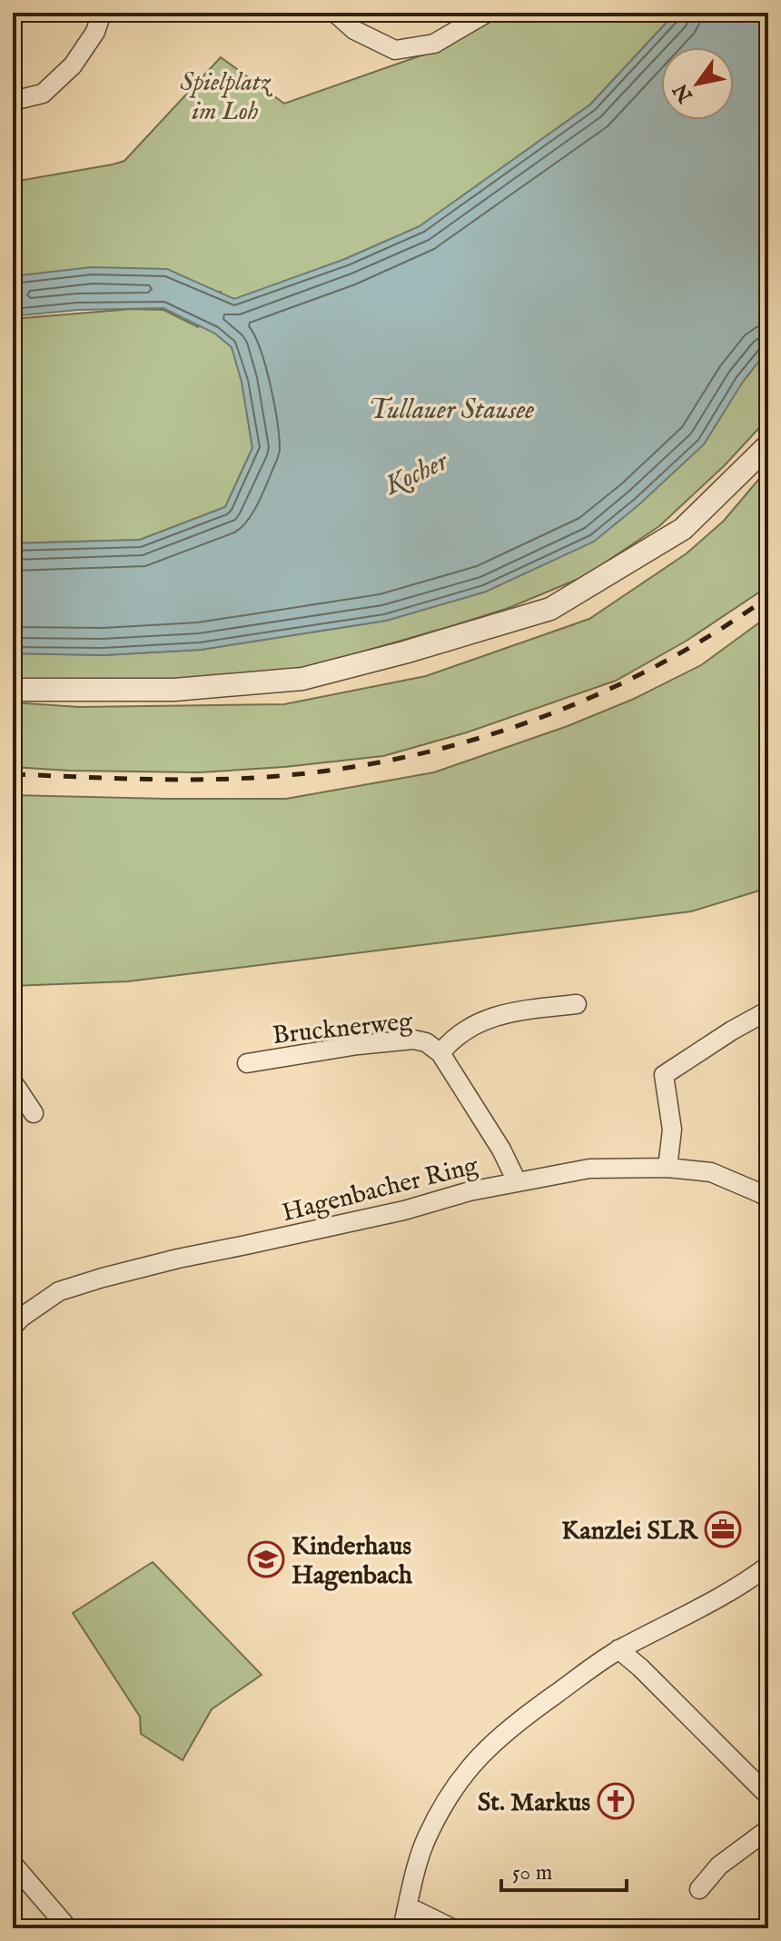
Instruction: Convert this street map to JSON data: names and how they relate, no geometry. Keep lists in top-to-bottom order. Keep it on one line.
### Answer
{"streets":{"street":["Brucknerweg","Hagenbacher Ring"]},"crossings":[["Brucknerweg","Hagenbacher Ring"]],"water":["Tullauer Stausee","Kocher"],"parks":["Spielplatz im Loh"],"places":{"office":["Kanzlei SLR"],"school or university":["Kinderhaus Hagenbach"],"church":["St. Markus"]},"scale_bar":"50 m","north":"bottom left"}
